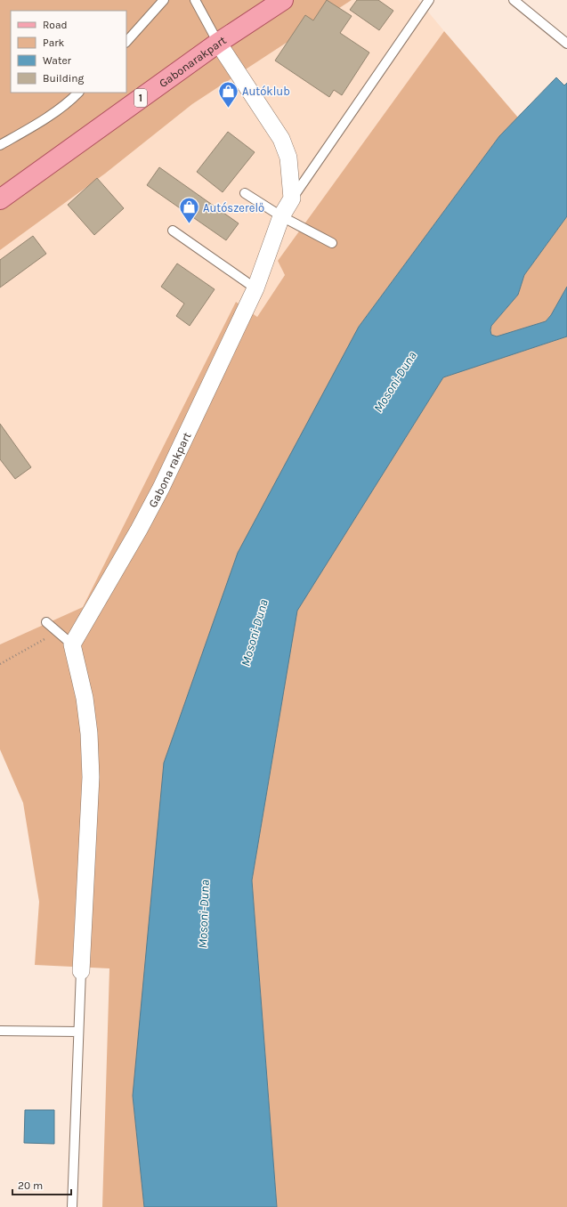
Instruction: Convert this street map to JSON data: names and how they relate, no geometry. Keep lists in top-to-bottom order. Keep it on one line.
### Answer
{"streets":{"main road":["Gabonarakpart","1"],"street":["Gabona rakpart"]},"water":["Mosoni-Duna"],"places":{"shop":["Autóklub","Autószerelő"]},"legend":["Road","Park","Water","Building"],"scale_bar":"20 m"}
